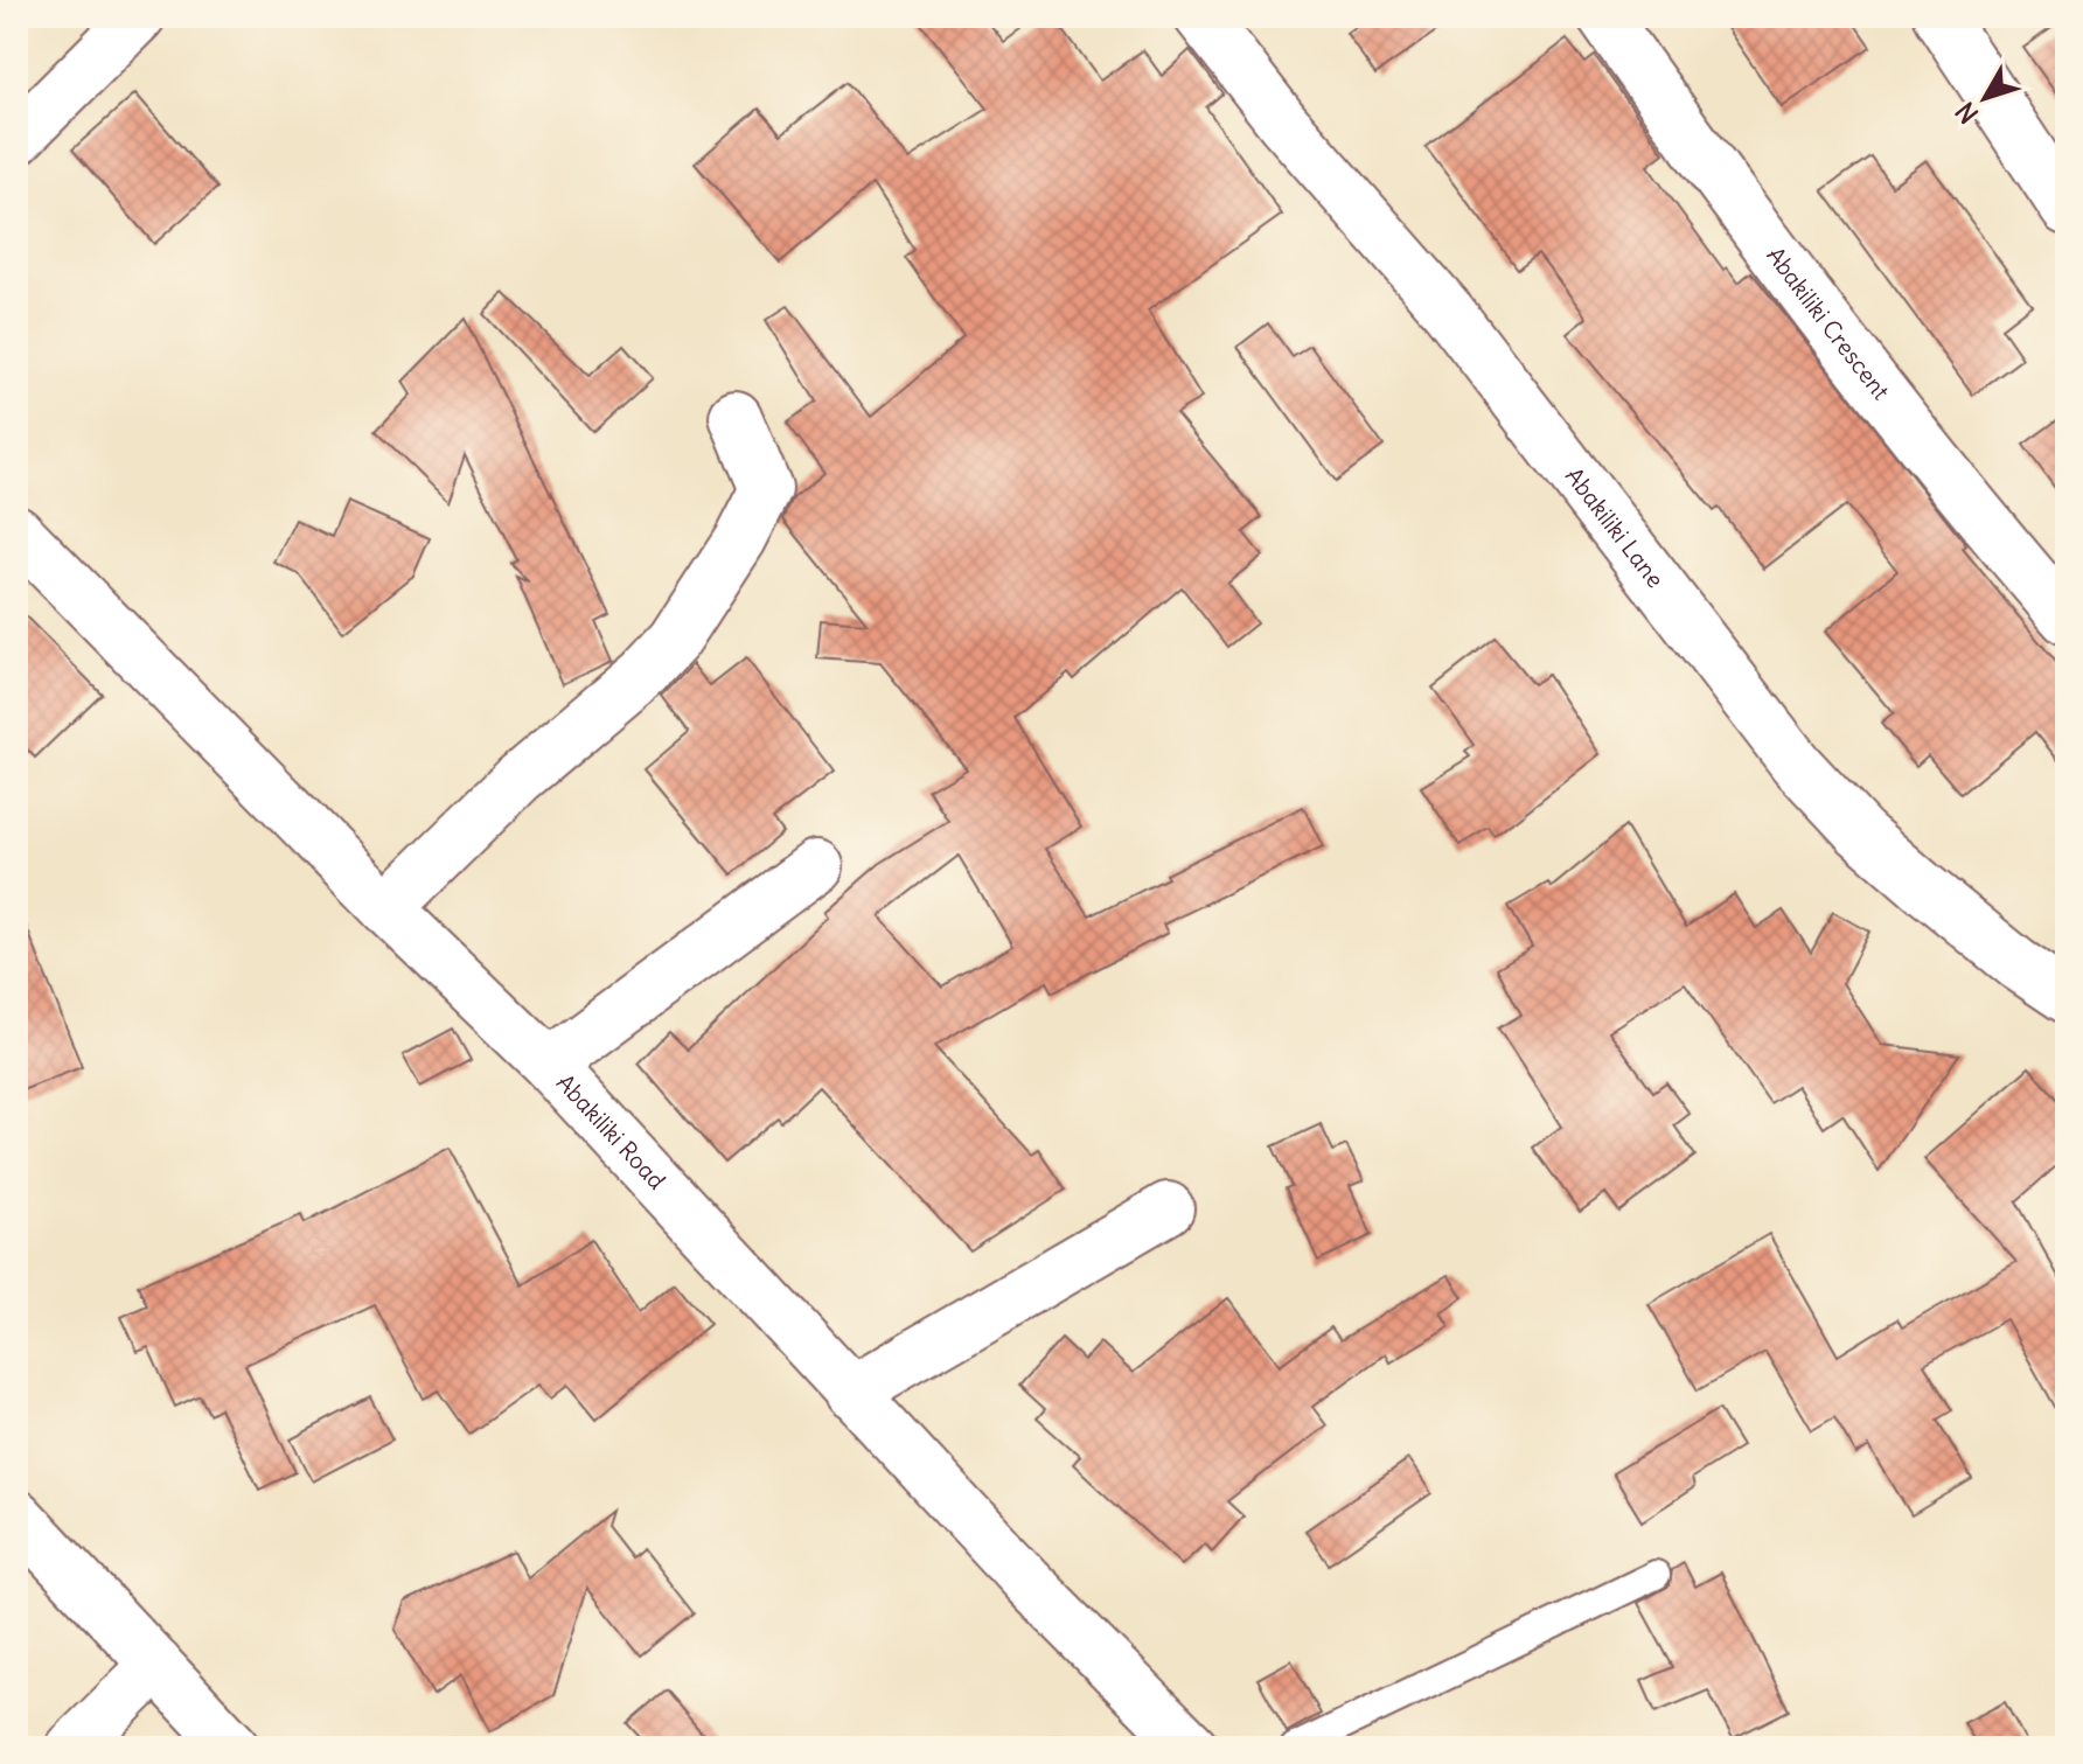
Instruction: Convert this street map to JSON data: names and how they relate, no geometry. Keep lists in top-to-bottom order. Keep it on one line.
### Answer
{"streets":{"street":["Abakiliki Crescent","Abakiliki Lane","Abakiliki Road"]},"north":"bottom left"}
